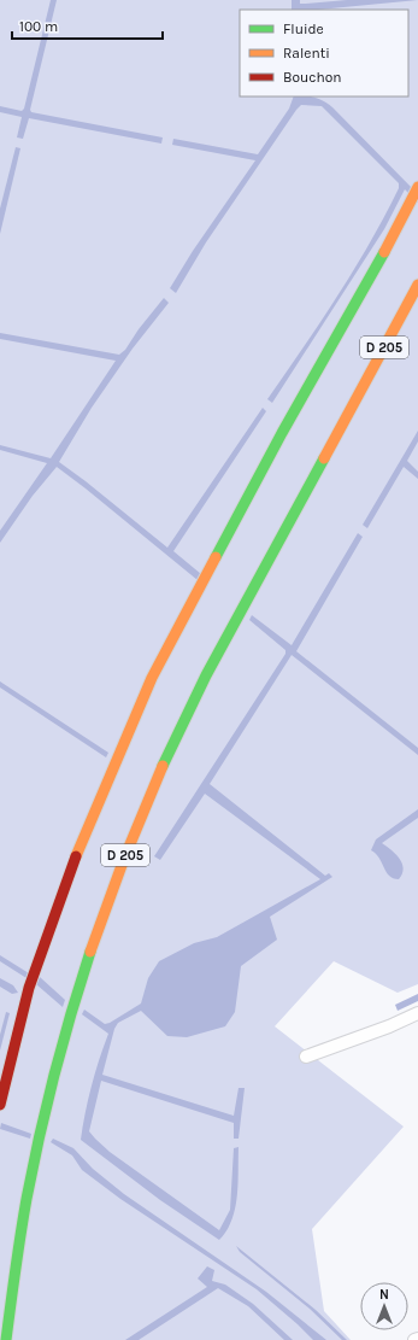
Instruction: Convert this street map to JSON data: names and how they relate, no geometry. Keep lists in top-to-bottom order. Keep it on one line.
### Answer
{"streets":{"main road":["D 205"]},"legend":["Fluide","Ralenti","Bouchon"],"scale_bar":"100 m","north":"top"}
